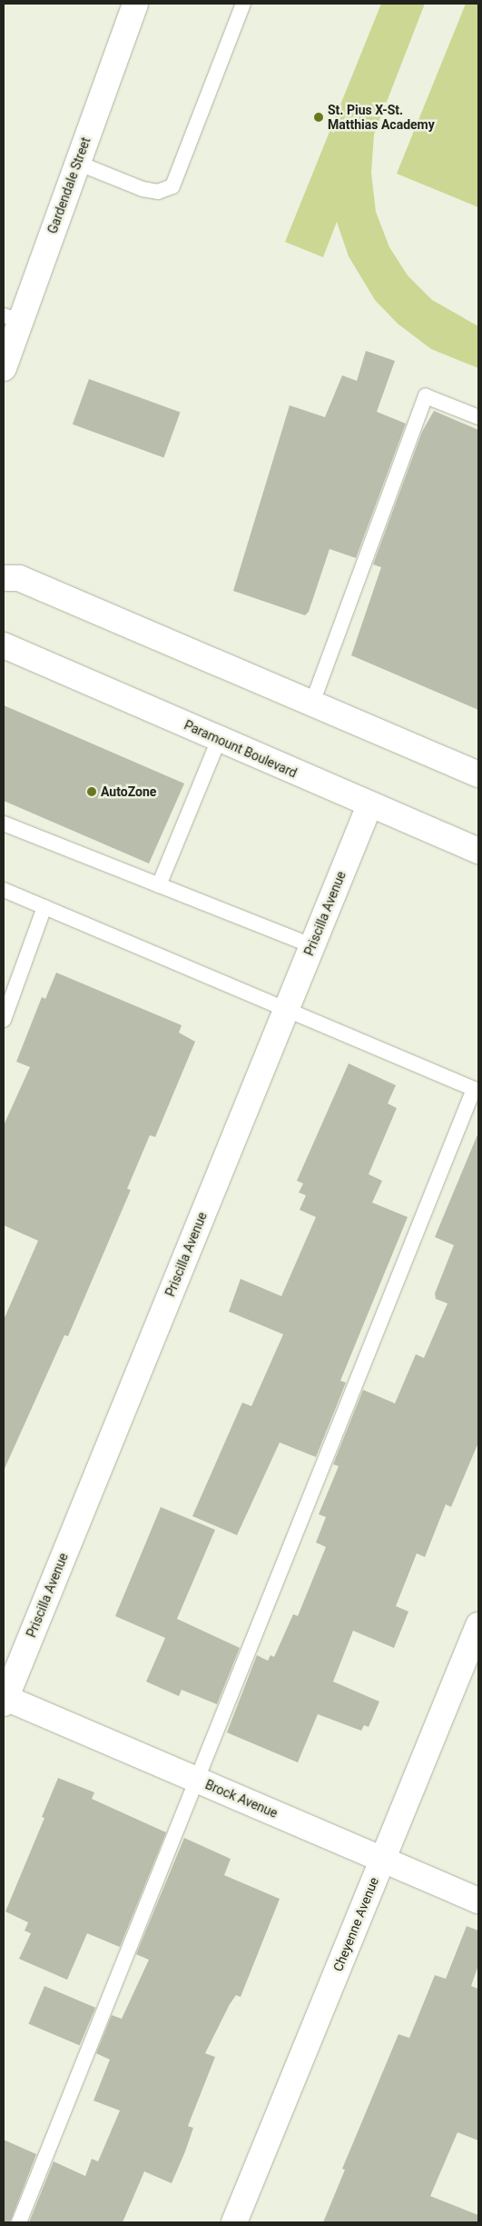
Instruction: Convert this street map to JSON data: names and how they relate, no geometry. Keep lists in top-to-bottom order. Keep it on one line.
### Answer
{"streets":{"street":["Gardendale Street","Paramount Boulevard","Priscilla Avenue","Brock Avenue","Cheyenne Avenue"]},"crossings":[["Paramount Boulevard","Priscilla Avenue"],["Priscilla Avenue","Brock Avenue"],["Brock Avenue","Cheyenne Avenue"]],"places":["St. Pius X-St. Matthias Academy","AutoZone"]}
